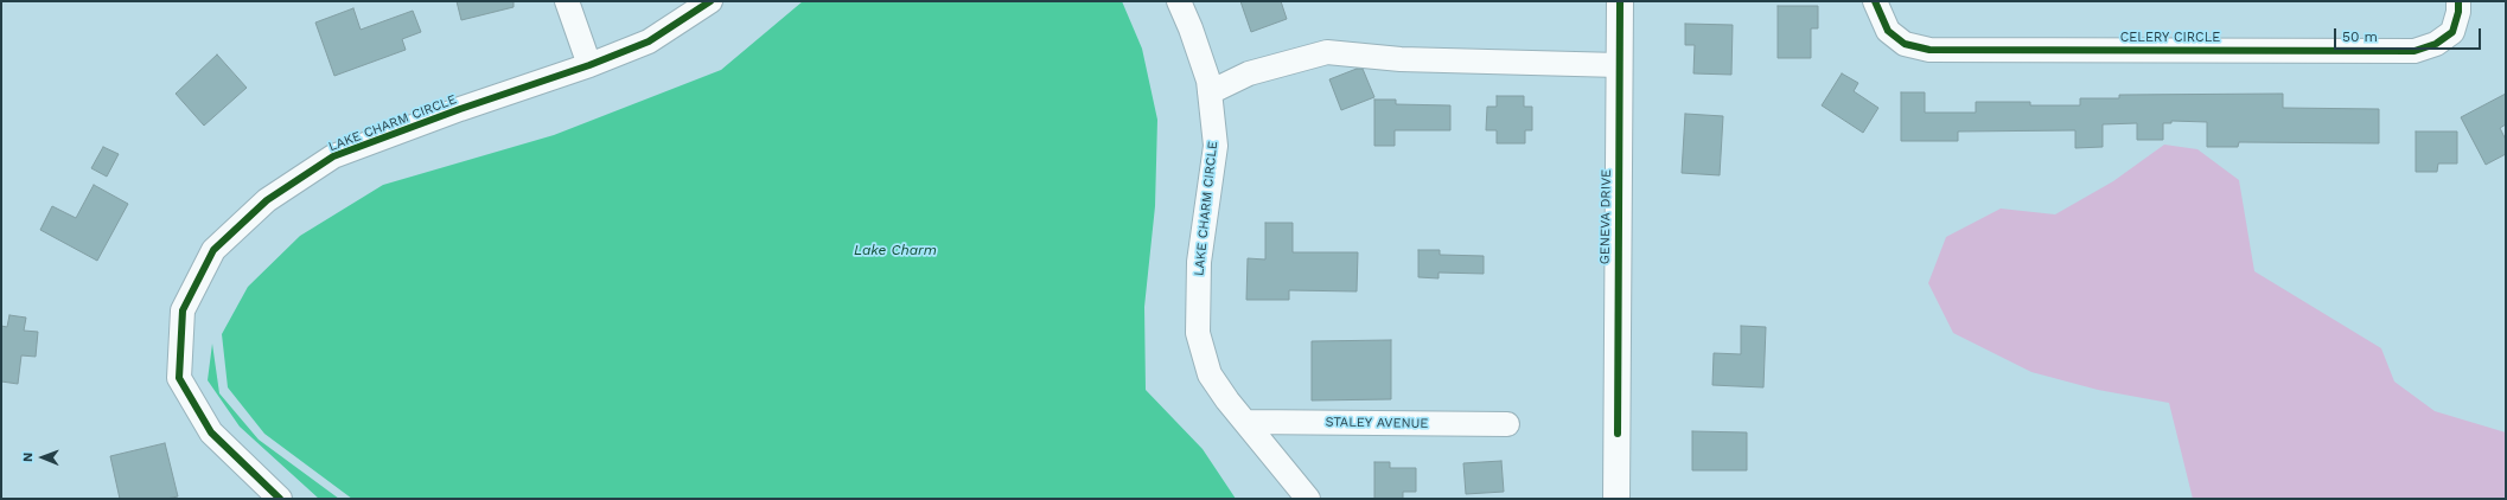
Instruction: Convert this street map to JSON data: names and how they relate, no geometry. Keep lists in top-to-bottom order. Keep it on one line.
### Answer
{"streets":{"main road":["GENEVA DRIVE"],"street":["CELERY CIRCLE","LAKE CHARM CIRCLE","STALEY AVENUE"]},"crossings":[["LAKE CHARM CIRCLE","STALEY AVENUE"]],"water":["Lake Charm"],"scale_bar":"50 m","north":"left"}
